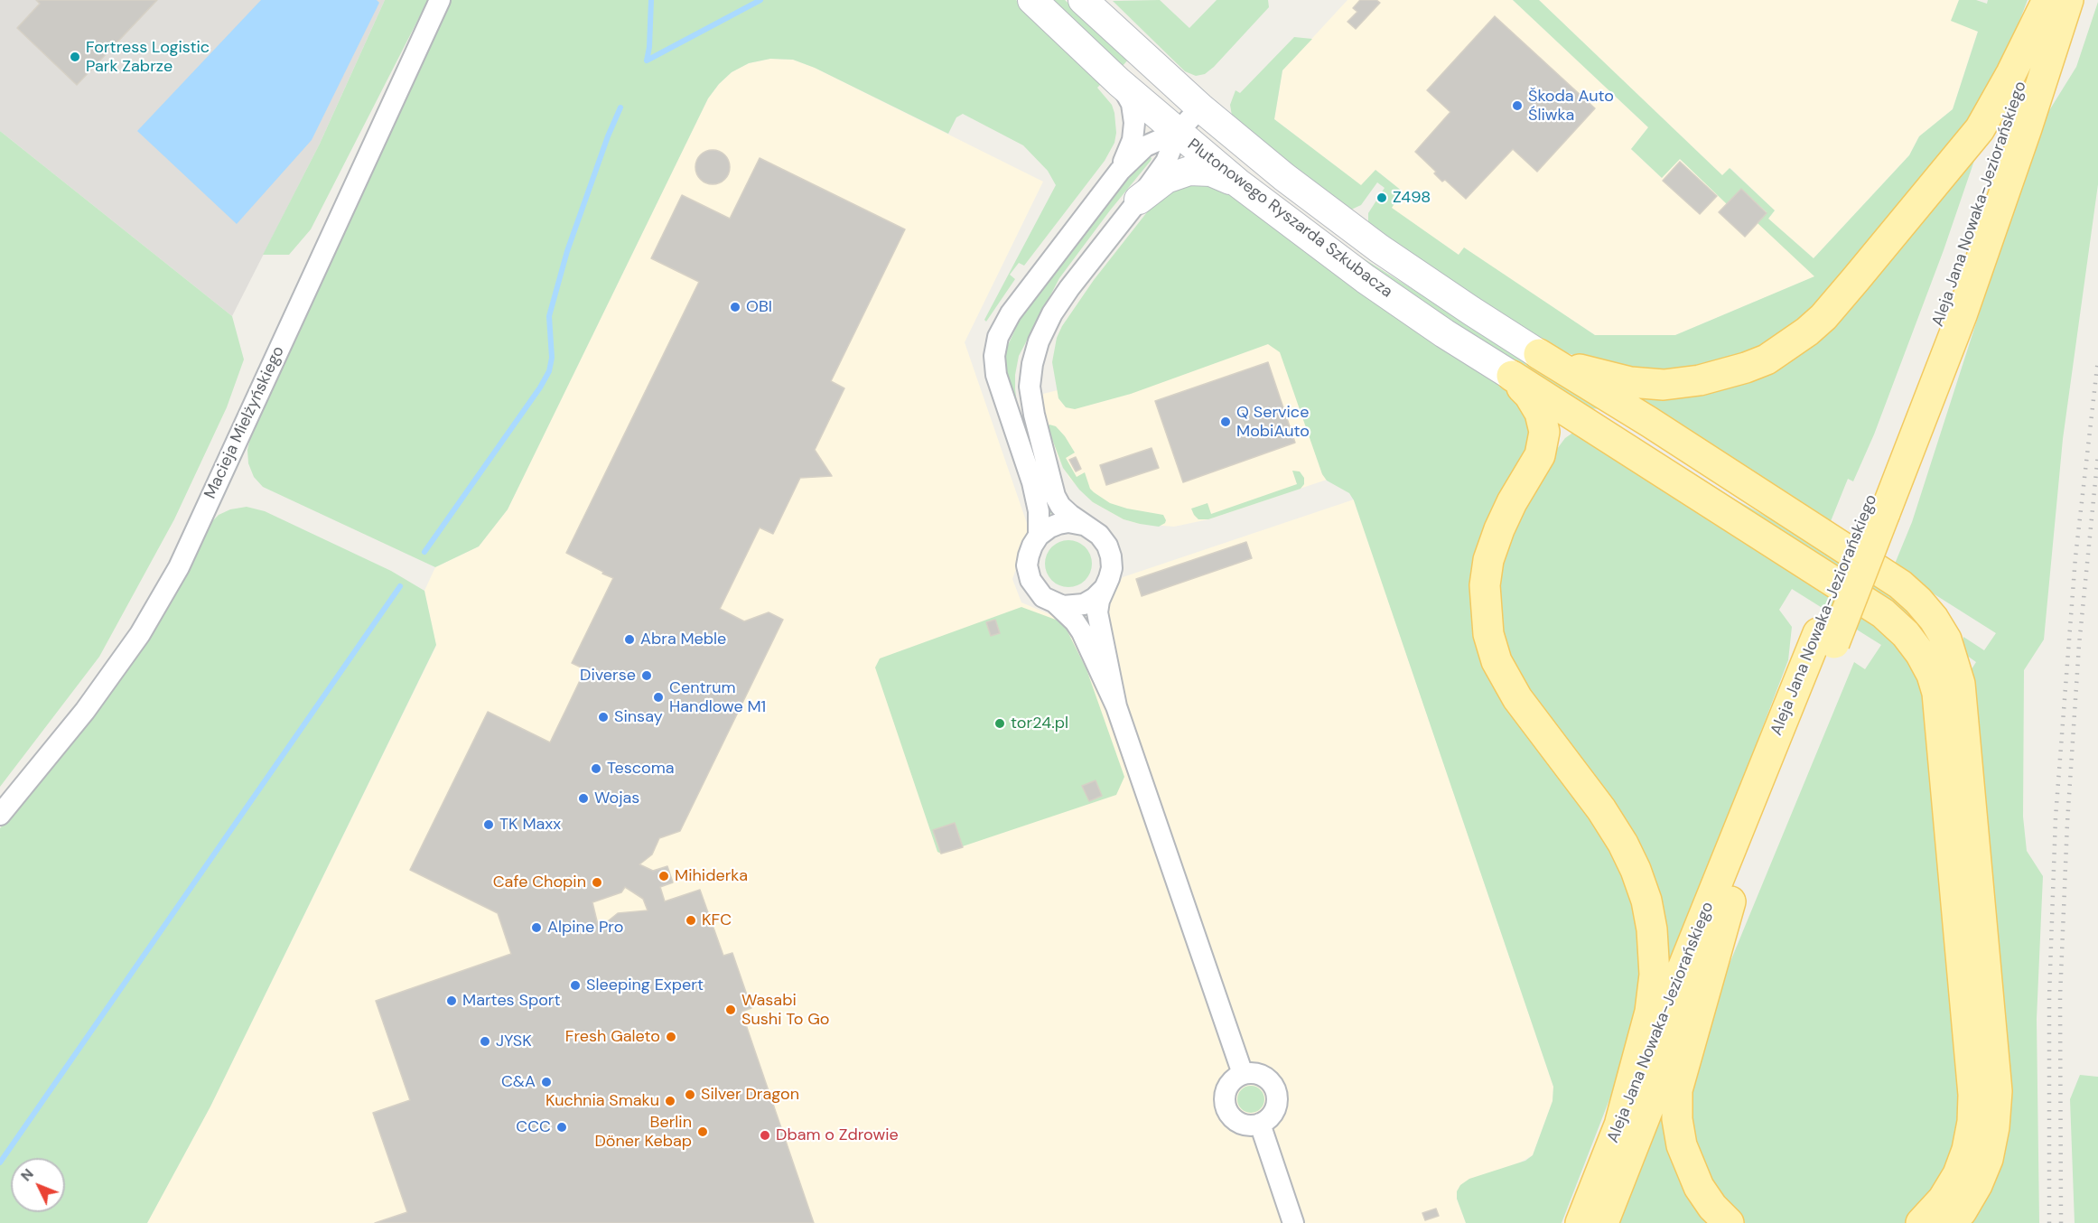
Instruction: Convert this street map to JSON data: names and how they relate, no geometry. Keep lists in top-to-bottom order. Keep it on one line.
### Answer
{"streets":{"main road":["Aleja Jana Nowaka-Jeziorańskiego"],"street":["Plutonowego Ryszarda Szkubacza","Macieja Mielżyńskiego"]},"places":["Fortress Logistic Park Zabrze","Škoda Auto Śliwka","Z498","OBI","Q Service MobiAuto","Abra Meble","Diverse","Centrum Handlowe M1","Sinsay","tor24.pl","Tescoma","Wojas","TK Maxx","Mihiderka","Cafe Chopin","KFC","Alpine Pro","Sleeping Expert","Martes Sport","Wasabi Sushi To Go","Fresh Galeto","JYSK","C&A","Silver Dragon","Kuchnia Smaku","CCC","Berlin Döner Kebap","Dbam o Zdrowie"],"north":"top left"}
